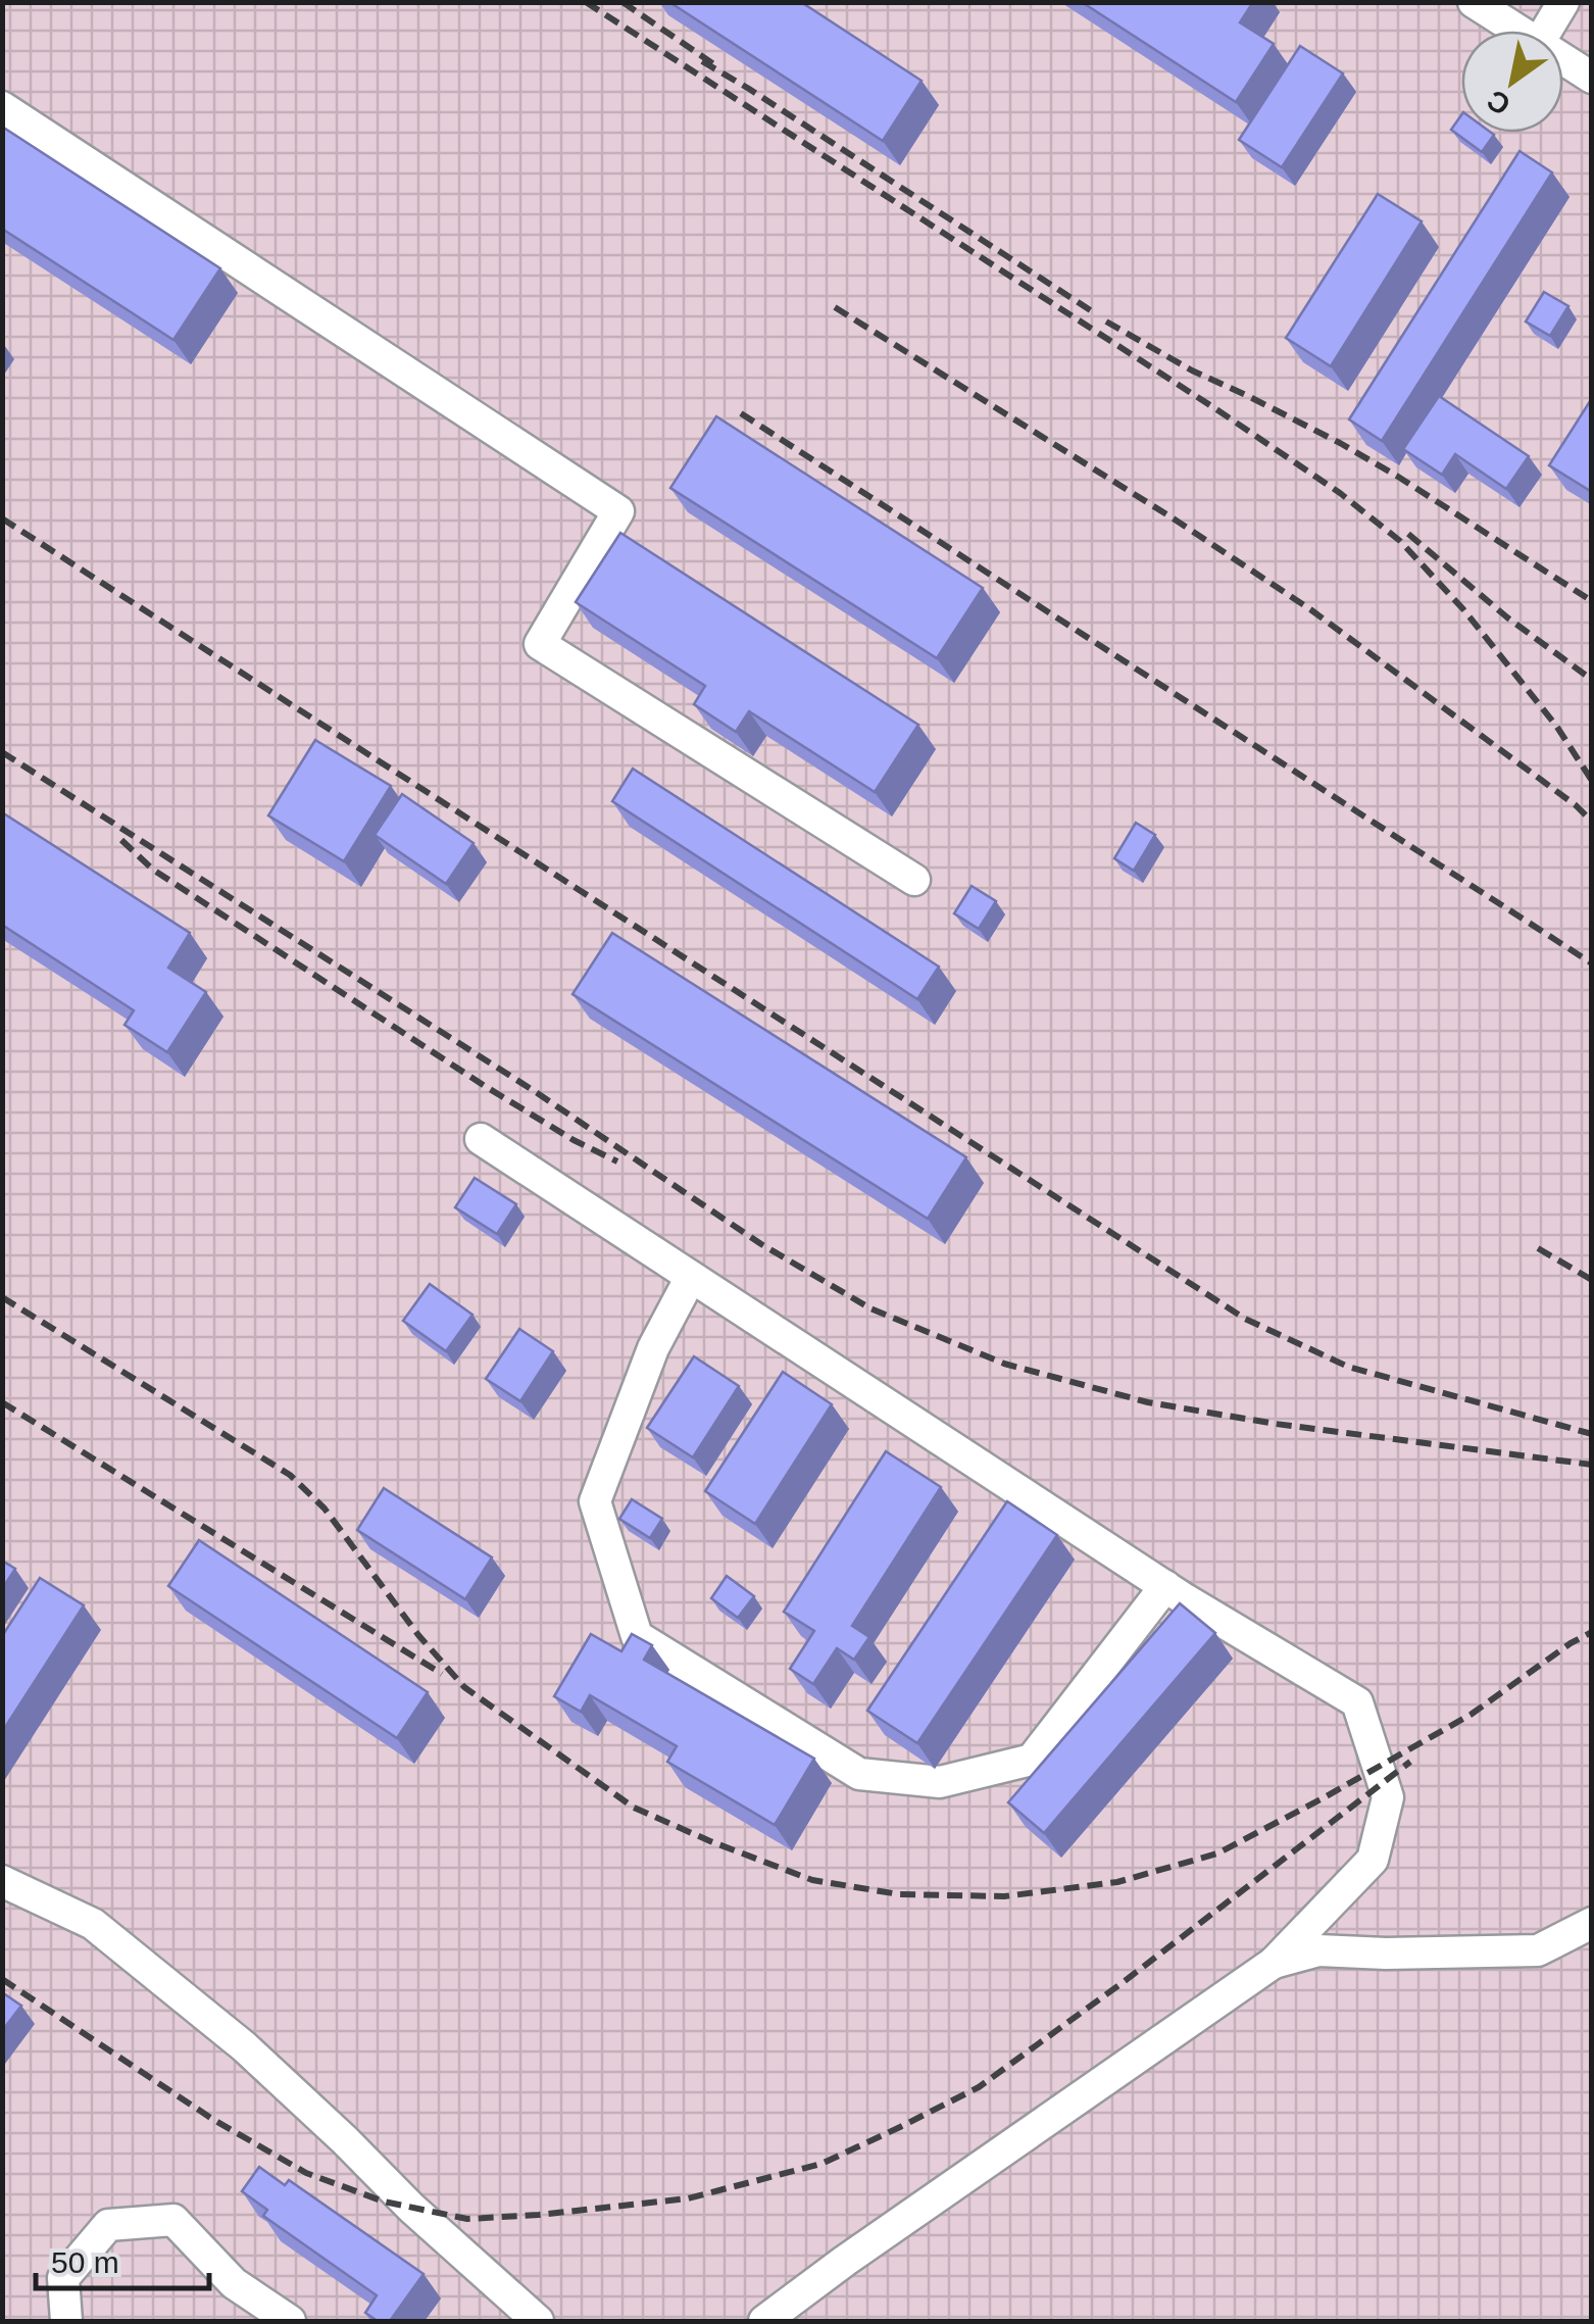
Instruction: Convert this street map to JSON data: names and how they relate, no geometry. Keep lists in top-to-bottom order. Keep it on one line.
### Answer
{"scale_bar":"50 m","north":"bottom left"}
